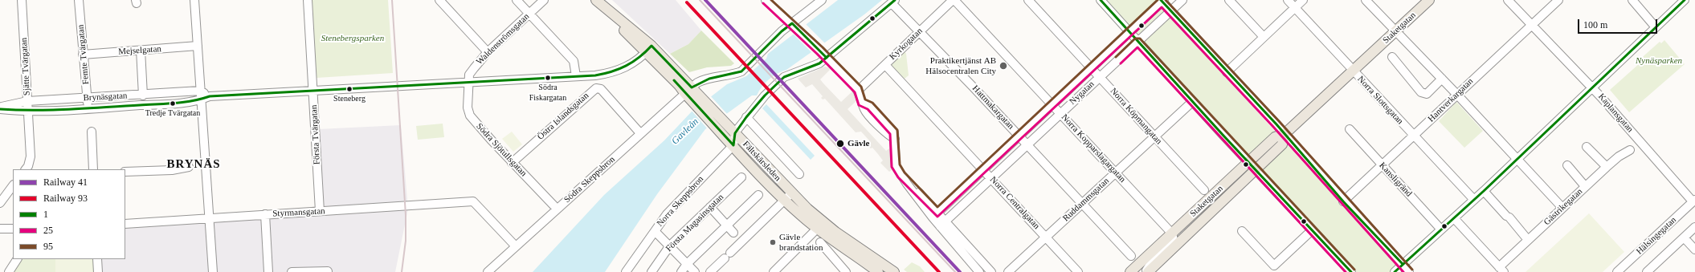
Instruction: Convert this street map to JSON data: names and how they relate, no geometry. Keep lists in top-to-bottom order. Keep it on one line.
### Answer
{"streets":{"main road":["Staketgatan","Fältskärsleden"],"street":["Waldenströmsgatan","Kyrkogatan","Mejselgatan","Femte Tvärgatan","Sjätte Tvärgatan","Nygatan","Brynäsgatan","Norra Slottsgatan","Hantverkargatan","Hattmakargatan","Kaplansgatan","Östra Islandsgatan","Norra Köpmangatan","Första Tvärgatan","Norra Kopparslagargatan","Södra Sjötullsgatan","Södra Skeppsbron","Kansligränd","Ruddammsgatan","Norra Skeppsbron","Norra Centralgatan","Gästrikegatan","Styrmansgatan","Första Magasinsgatan","Hälsingegatan"]},"crossings":[["Staketgatan","Norra Slottsgatan"],["Staketgatan","Norra Kopparslagargatan"],["Waldenströmsgatan","Brynäsgatan"],["Waldenströmsgatan","Södra Sjötullsgatan"],["Kyrkogatan","Hattmakargatan"],["Kyrkogatan","Norra Kopparslagargatan"],["Kyrkogatan","Norra Centralgatan"],["Mejselgatan","Femte Tvärgatan"],["Femte Tvärgatan","Brynäsgatan"],["Sjätte Tvärgatan","Brynäsgatan"],["Nygatan","Hattmakargatan"],["Nygatan","Norra Köpmangatan"],["Nygatan","Norra Kopparslagargatan"],["Nygatan","Norra Centralgatan"],["Brynäsgatan","Första Tvärgatan"],["Brynäsgatan","Södra Sjötullsgatan"],["Brynäsgatan","Fältskärsleden"],["Norra Slottsgatan","Hantverkargatan"],["Hantverkargatan","Kaplansgatan"],["Hantverkargatan","Kansligränd"],["Hattmakargatan","Ruddammsgatan"],["Kaplansgatan","Hälsingegatan"],["Östra Islandsgatan","Södra Sjötullsgatan"],["Östra Islandsgatan","Södra Skeppsbron"],["Norra Köpmangatan","Ruddammsgatan"],["Första Tvärgatan","Styrmansgatan"],["Norra Kopparslagargatan","Ruddammsgatan"],["Södra Sjötullsgatan","Södra Skeppsbron"],["Fältskärsleden","Södra Skeppsbron"],["Fältskärsleden","Norra Skeppsbron"],["Södra Skeppsbron","Styrmansgatan"],["Ruddammsgatan","Norra Centralgatan"]],"districts":["BRYNÄS"],"water":["Gavleån"],"parks":["Stenebergsparken","Nynäsparken"],"places":["Praktikertjänst AB Hälsocentralen City","Södra Fiskargatan","Steneberg","Tredje Tvärgatan","Gävle","Gävle brandstation"],"lines":["rail line 41","transit line 1","transit line 95","rail line 93","transit line 25"],"legend":["Railway 41","Railway 93","1","25","95"],"scale_bar":"100 m"}
